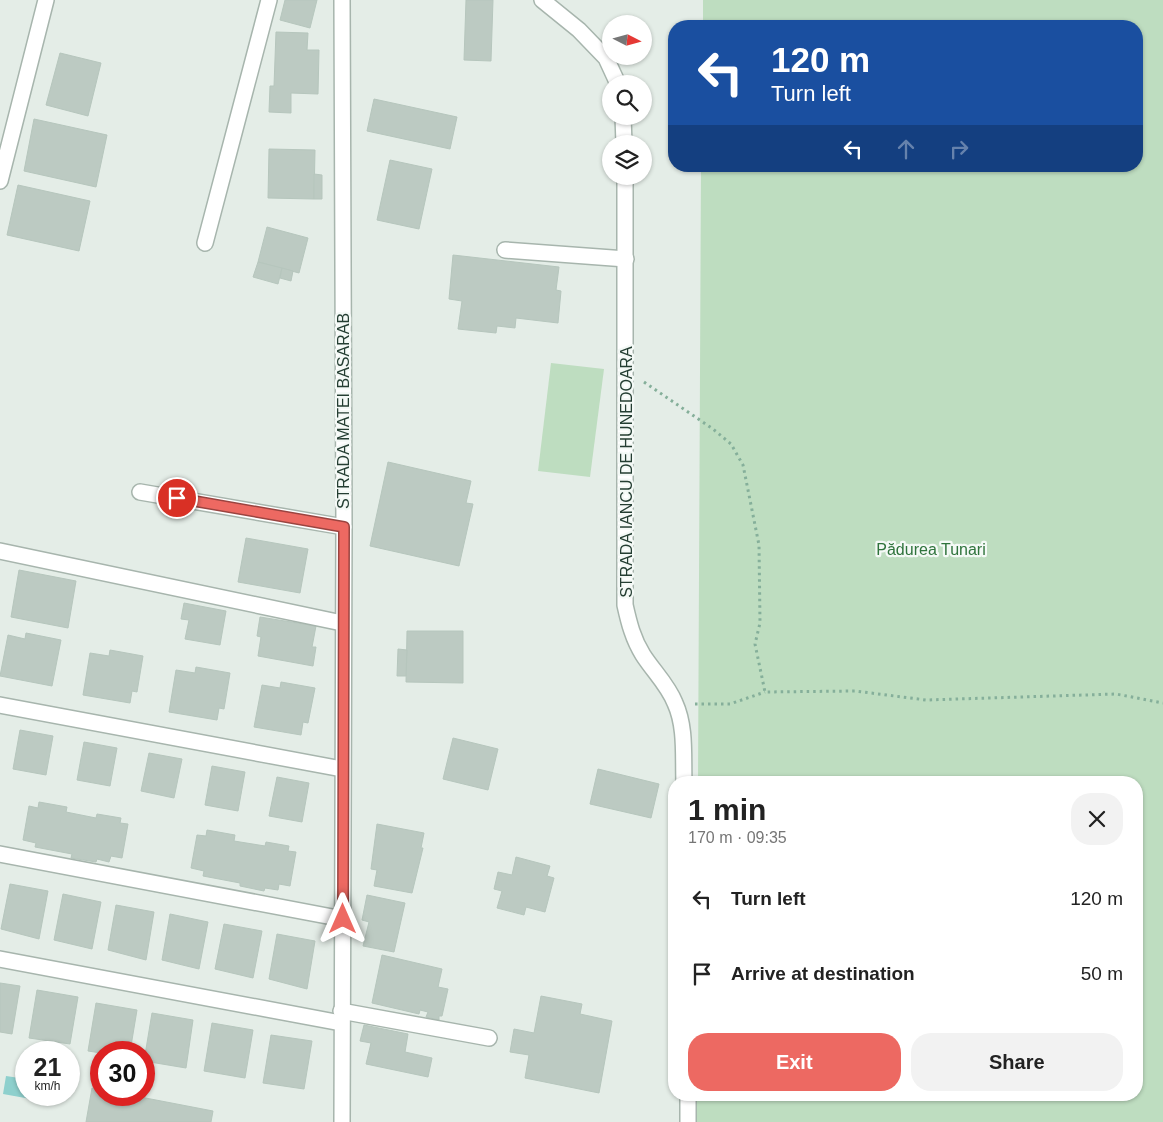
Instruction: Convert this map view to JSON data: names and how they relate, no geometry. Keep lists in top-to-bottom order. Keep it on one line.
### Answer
{"streets":{"street":["STRADA MATEI BASARAB","STRADA IANCU DE HUNEDOARA"]},"parks":["Pădurea Tunari"],"north":"right","page":{"turn":["120 m","Turn left"],"heading":["1 min","170 m · 09:35"],"list":[{"name":"Turn left","value":"120 m"},{"name":"Arrive at destination","value":"50 m"}],"buttons":["Exit","Share"],"speed":"21 km/h","limit":"30"}}
